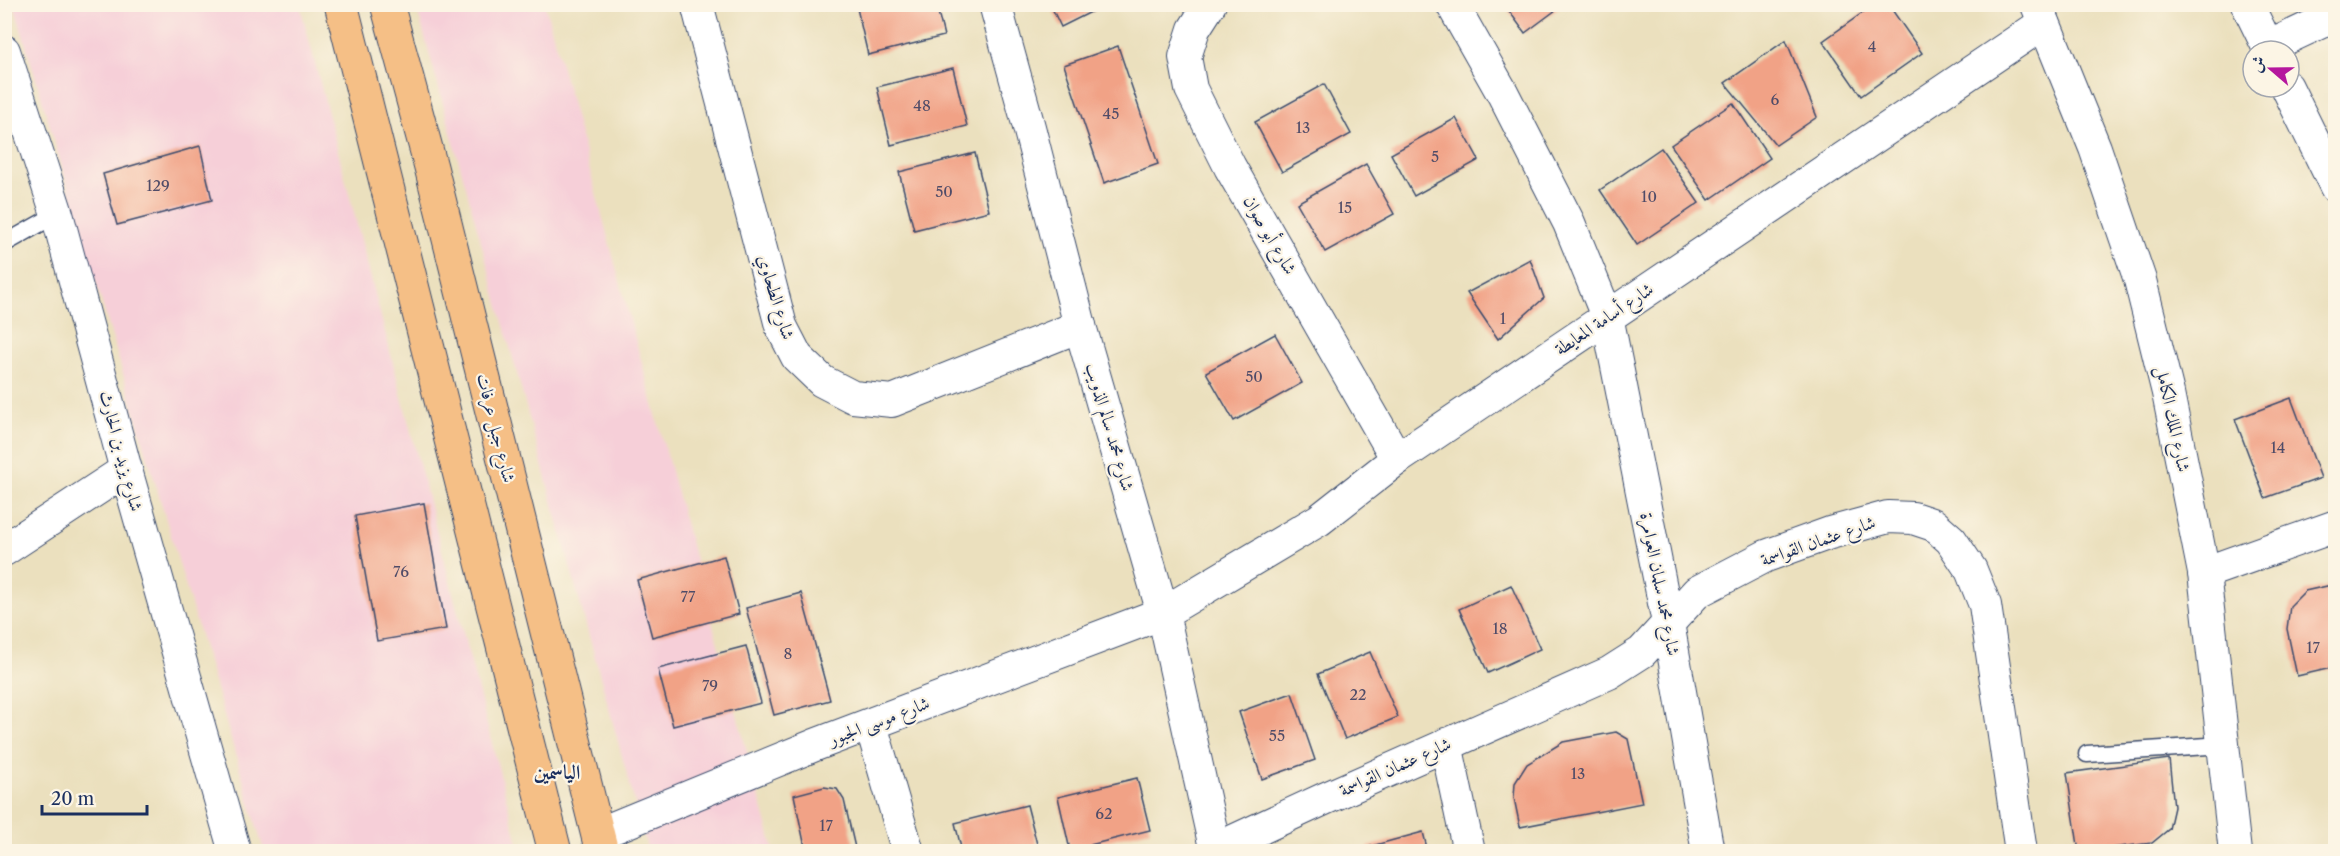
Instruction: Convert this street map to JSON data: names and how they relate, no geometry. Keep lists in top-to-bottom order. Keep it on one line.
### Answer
{"streets":{"main road":["شارع جبل عرفات"],"street":["شارع أبو صوان","شارع الطحاوي","شارع أسامة المعايطة","شارع الملك الكامل","شارع محمد سالم الذويب","شارع يزيد بن الحارث","شارع عثمان القواسمة","شارع محمد سلمان العوامرة","شارع موسى الجبور"]},"crossings":[["شارع أبو صوان","شارع أسامة المعايطة"],["شارع الطحاوي","شارع محمد سالم الذويب"],["شارع أسامة المعايطة","شارع الملك الكامل"],["شارع أسامة المعايطة","شارع محمد سالم الذويب"],["شارع أسامة المعايطة","شارع محمد سلمان العوامرة"],["شارع أسامة المعايطة","شارع موسى الجبور"],["شارع محمد سالم الذويب","شارع عثمان القواسمة"],["شارع محمد سالم الذويب","شارع موسى الجبور"],["شارع جبل عرفات","شارع موسى الجبور"],["شارع عثمان القواسمة","شارع محمد سلمان العوامرة"]],"districts":["الياسمين"],"house_numbers":["4","6","48","45","13","5","129","50","10","15","1","50","14","76","77","18","17","8","79","22","55","13","62","17"],"scale_bar":"20 m","north":"left"}
